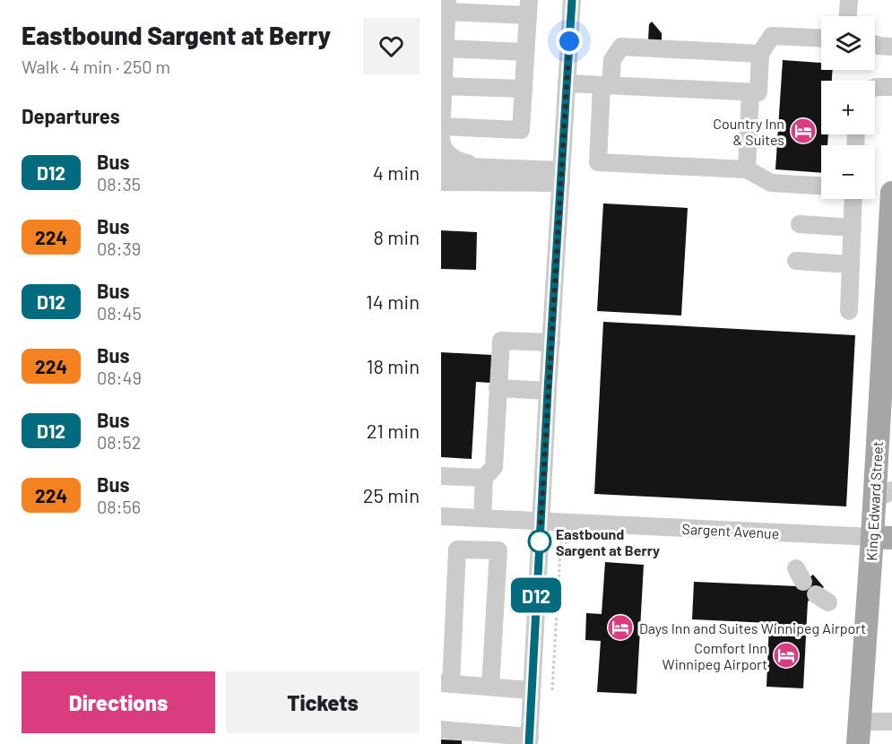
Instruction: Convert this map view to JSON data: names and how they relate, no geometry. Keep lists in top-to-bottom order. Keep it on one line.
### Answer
{"streets":{"main road":["King Edward Street"],"street":["Sargent Avenue"]},"crossings":[["King Edward Street","Sargent Avenue"]],"places":{"hotel":["Country Inn & Suites","Days Inn and Suites Winnipeg Airport","Comfort Inn Winnipeg Airport"],"other":["Eastbound Sargent at Berry"]},"lines":["bus line D12"],"page":{"heading":[["Eastbound Sargent at Berry","Walk · 4 min · 250 m"],"Departures"],"on_map":"D12","map_buttons":["+","−"],"list":[{"mark":"D12","name":"Bus","note":"08:35","value":"4 min"},{"mark":"224","name":"Bus","note":"08:39","value":"8 min"},{"mark":"D12","name":"Bus","note":"08:45","value":"14 min"},{"mark":"224","name":"Bus","note":"08:49","value":"18 min"},{"mark":"D12","name":"Bus","note":"08:52","value":"21 min"},{"mark":"224","name":"Bus","note":"08:56","value":"25 min"}],"buttons":["Directions","Tickets"]}}
